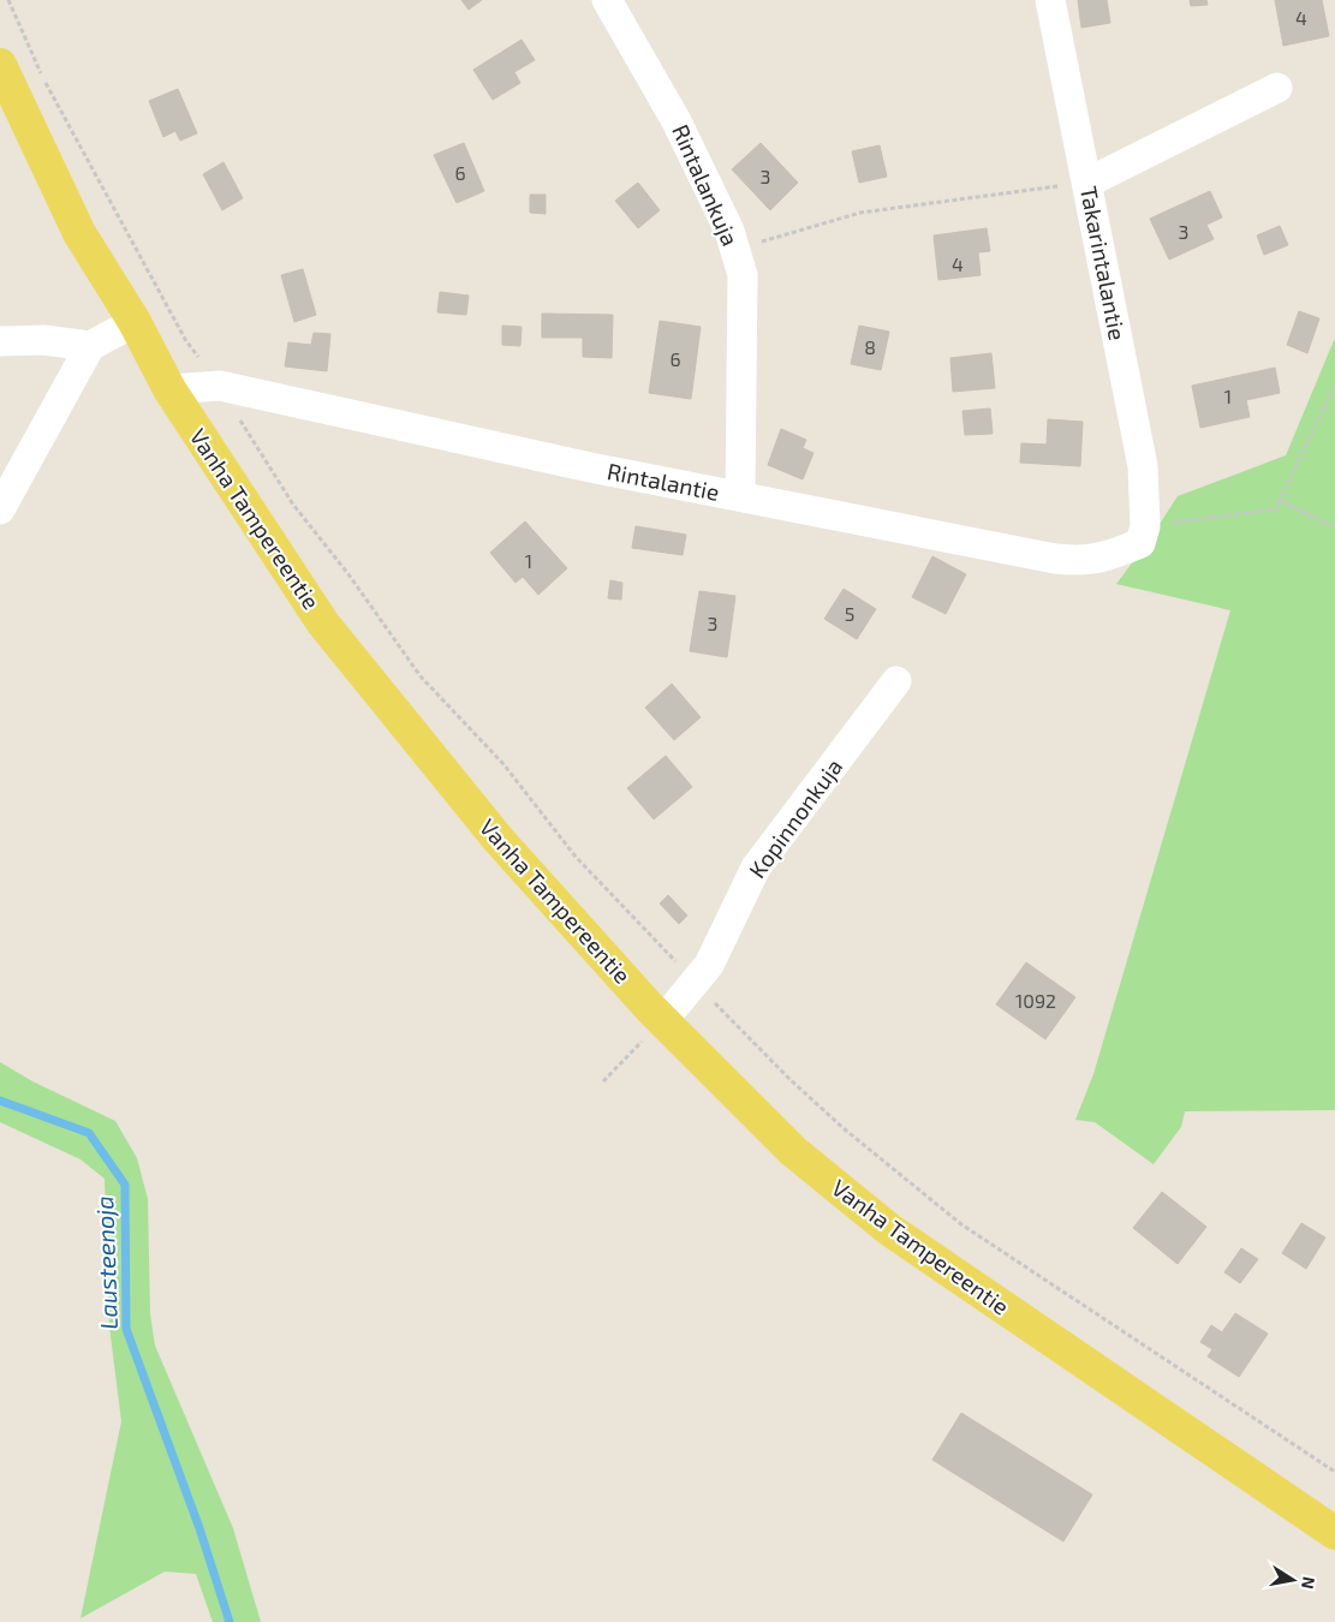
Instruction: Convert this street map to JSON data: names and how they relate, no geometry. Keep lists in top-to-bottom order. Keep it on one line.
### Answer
{"streets":{"main road":["Vanha Tampereentie"],"street":["Rintalankuja","Takarintalantie","Rintalantie","Kopinnonkuja"]},"crossings":[["Rintalankuja","Rintalantie"],["Takarintalantie","Rintalantie"],["Rintalantie","Vanha Tampereentie"],["Vanha Tampereentie","Kopinnonkuja"]],"water":["Lausteenoja"],"house_numbers":["4","6","3","3","4","8","6","1","1","5","3","1092"],"north":"right"}
